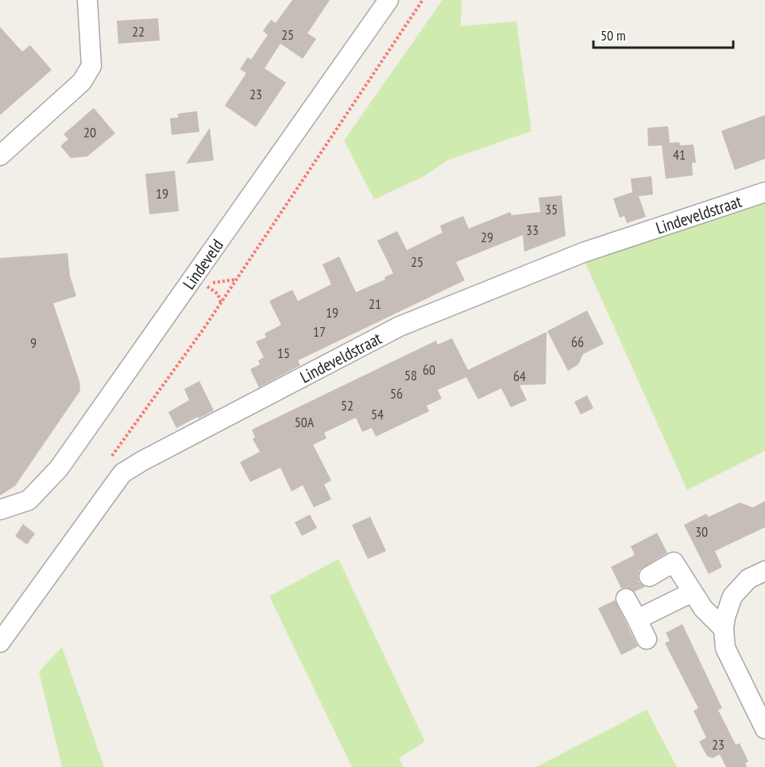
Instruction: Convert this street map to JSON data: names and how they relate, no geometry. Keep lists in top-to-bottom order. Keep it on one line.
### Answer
{"streets":{"street":["Lindeveldstraat","Lindeveld"]},"house_numbers":["22","25","23","20","41","19","35","33","29","25","21","19","17","66","9","15","60","58","64","56","52","54","50A","30","23"],"scale_bar":"50 m"}
